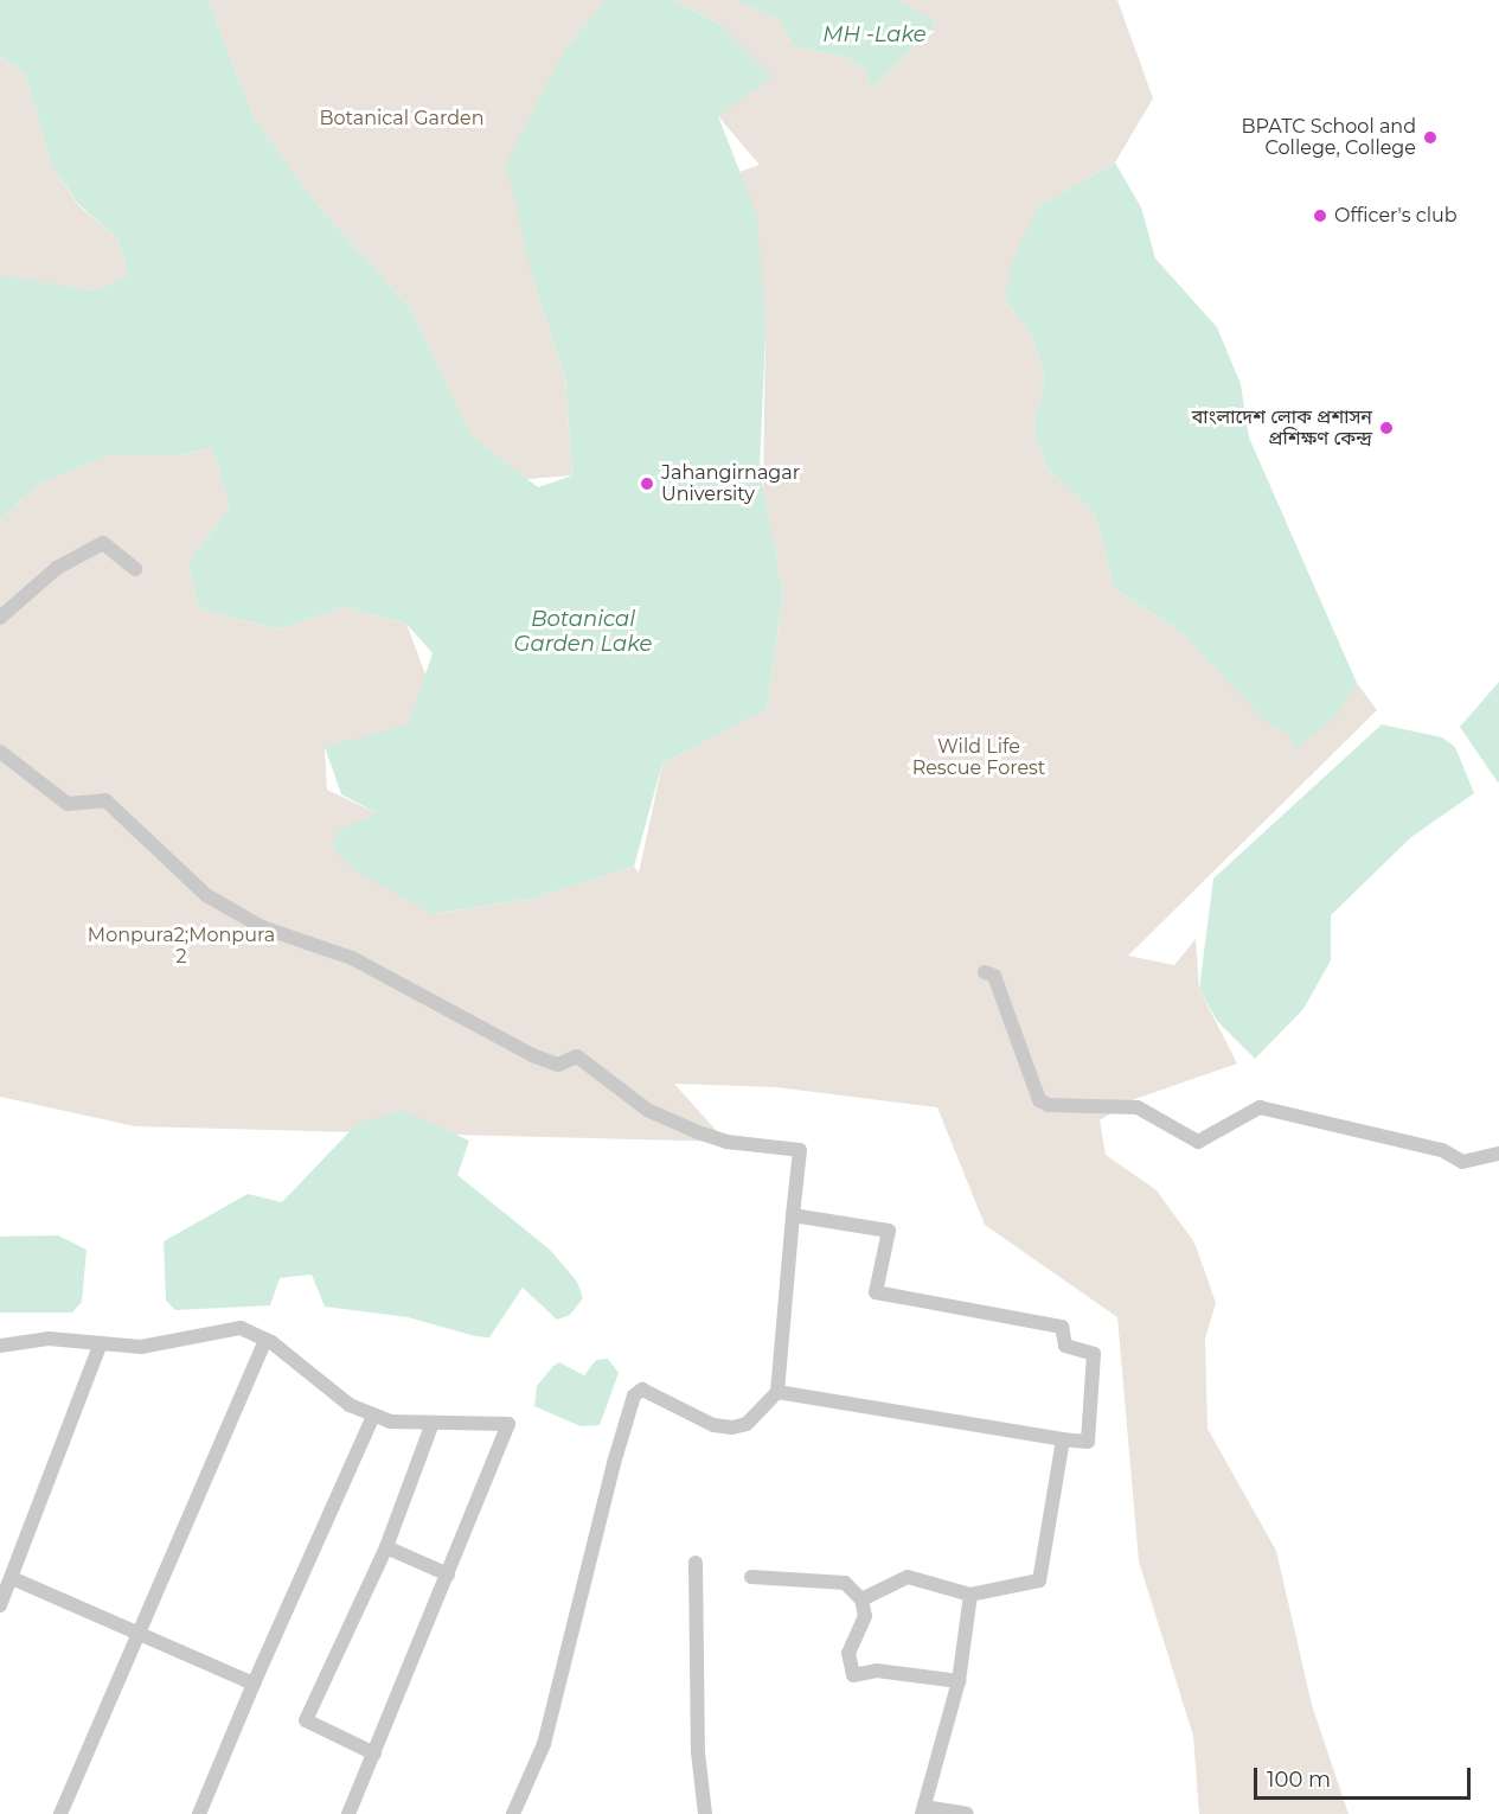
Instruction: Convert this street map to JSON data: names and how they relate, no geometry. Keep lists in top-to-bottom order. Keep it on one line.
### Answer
{"water":["MH -Lake","Botanical Garden Lake"],"parks":["Botanical Garden","Wild Life Rescue Forest","Monpura2;Monpura 2"],"places":["BPATC School and College, College","Officer's club","বাংলাদেশ লোক প্রশাসন প্রশিক্ষণ কেন্দ্র","Jahangirnagar University"],"scale_bar":"100 m"}
